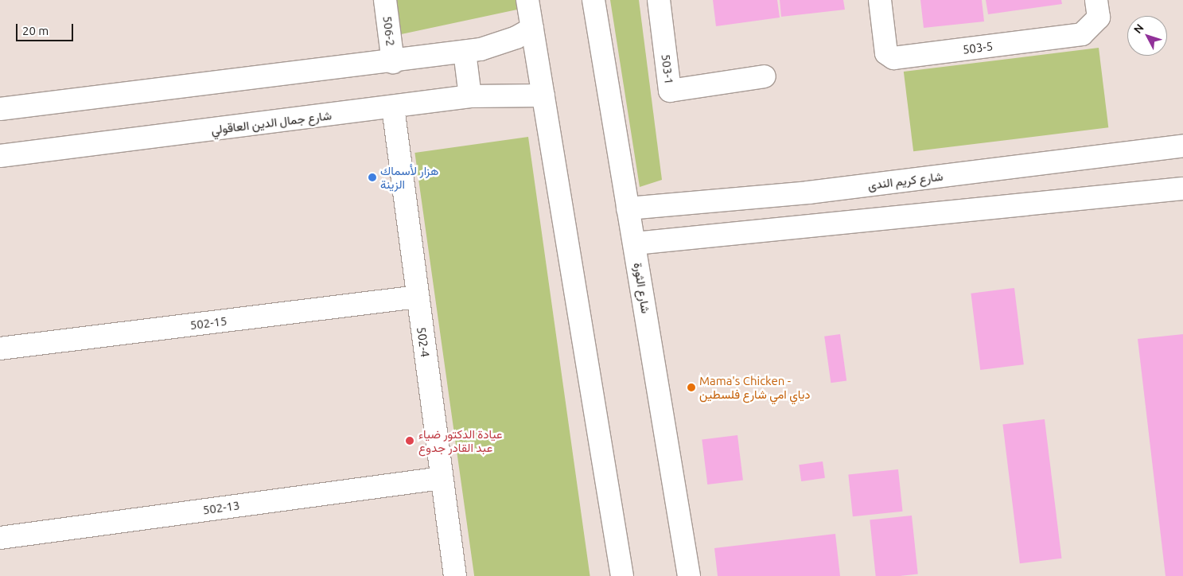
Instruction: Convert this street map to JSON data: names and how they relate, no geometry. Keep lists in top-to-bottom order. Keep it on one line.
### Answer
{"streets":{"street":["506-2","503-5","503-1","شارع جمال الدين العاقولي","شارع كريم الندى","شارع الثورة","502-15","502-4","502-13"]},"crossings":[["شارع جمال الدين العاقولي","502-4"],["شارع كريم الندى","شارع الثورة"],["502-15","502-4"],["502-4","502-13"]],"places":["هزار لأسماك الزينة","Mama's Chicken - دياي امي شارع فلسطين","عيادة الدكتور ضياء عبد القادر جدوع"],"scale_bar":"20 m","north":"top left"}
